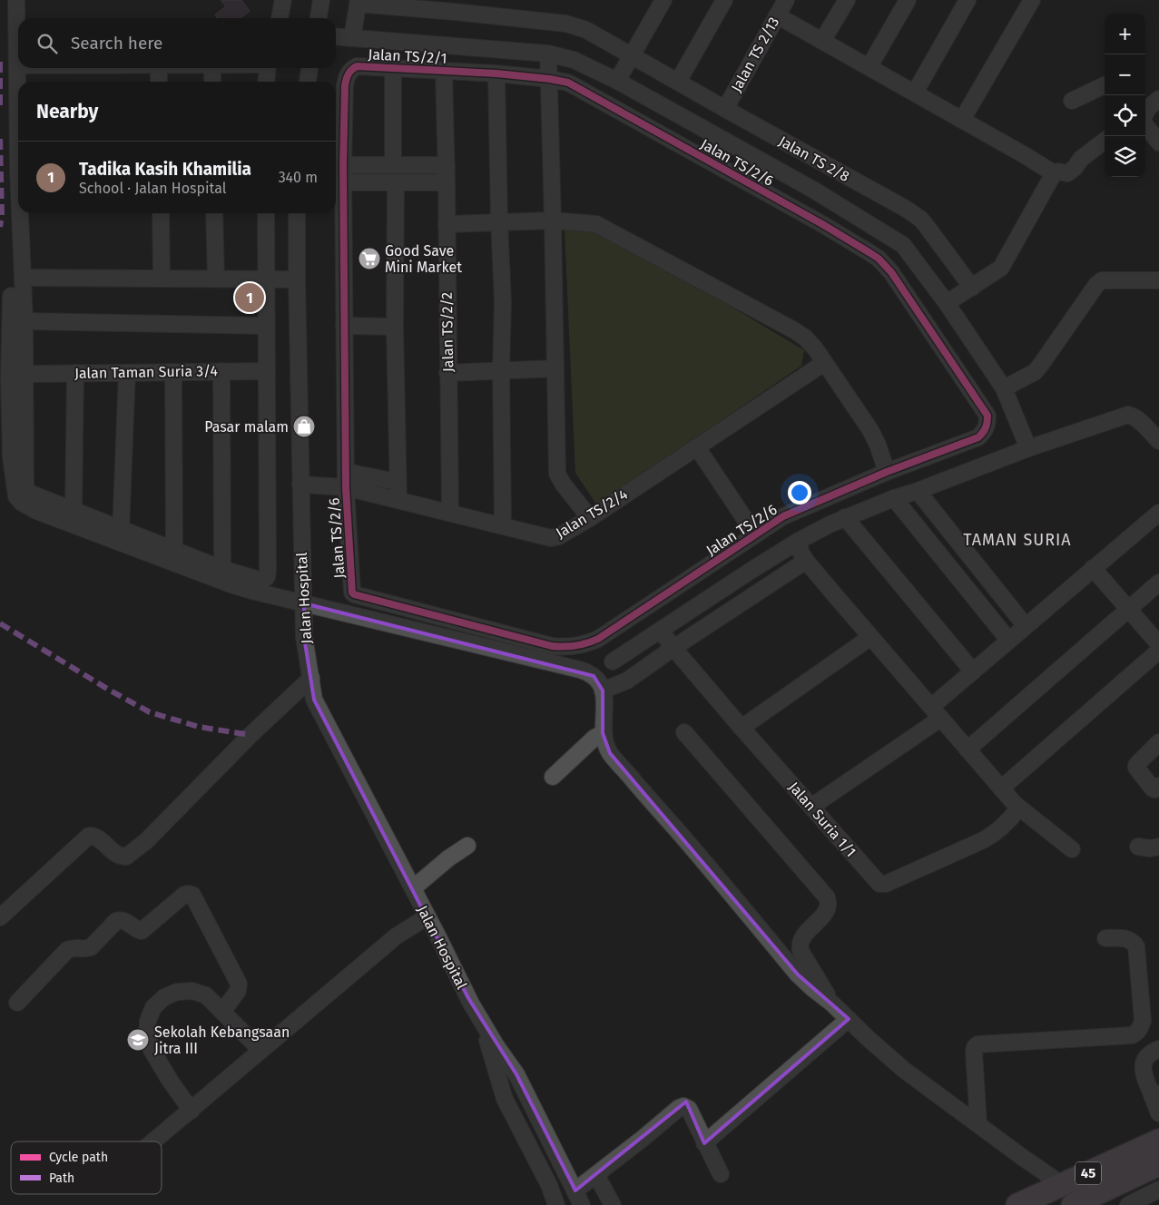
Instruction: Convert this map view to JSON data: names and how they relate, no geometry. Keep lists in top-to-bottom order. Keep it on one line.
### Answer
{"streets":{"highway":["45"],"street":["Jalan TS 2/13","Jalan TS/2/1","Jalan TS 2/8","Jalan TS/2/6","Jalan TS/2/2","Jalan Taman Suria 3/4","Jalan TS/2/4","Jalan Hospital","Jalan Suria 1/1"]},"crossings":[["Jalan TS 2/13","Jalan TS 2/8"],["Jalan TS/2/1","Jalan TS/2/6"],["Jalan TS/2/1","Jalan TS/2/2"],["Jalan TS/2/6","Jalan TS/2/4"],["Jalan TS/2/2","Jalan TS/2/4"],["Jalan TS/2/4","Jalan Hospital"]],"districts":["TAMAN SURIA"],"places":{"supermarket":["Good Save Mini Market"],"shop":["Pasar malam"],"school or university":["Sekolah Kebangsaan Jitra III"]},"legend":["Cycle path","Path"],"page":{"map_buttons":["+","−"],"search":"Search here","heading":"Nearby","list":[{"mark":"1","name":"Tadika Kasih Khamilia","note":"School · Jalan Hospital","value":"340 m"}],"pins":"1"}}
